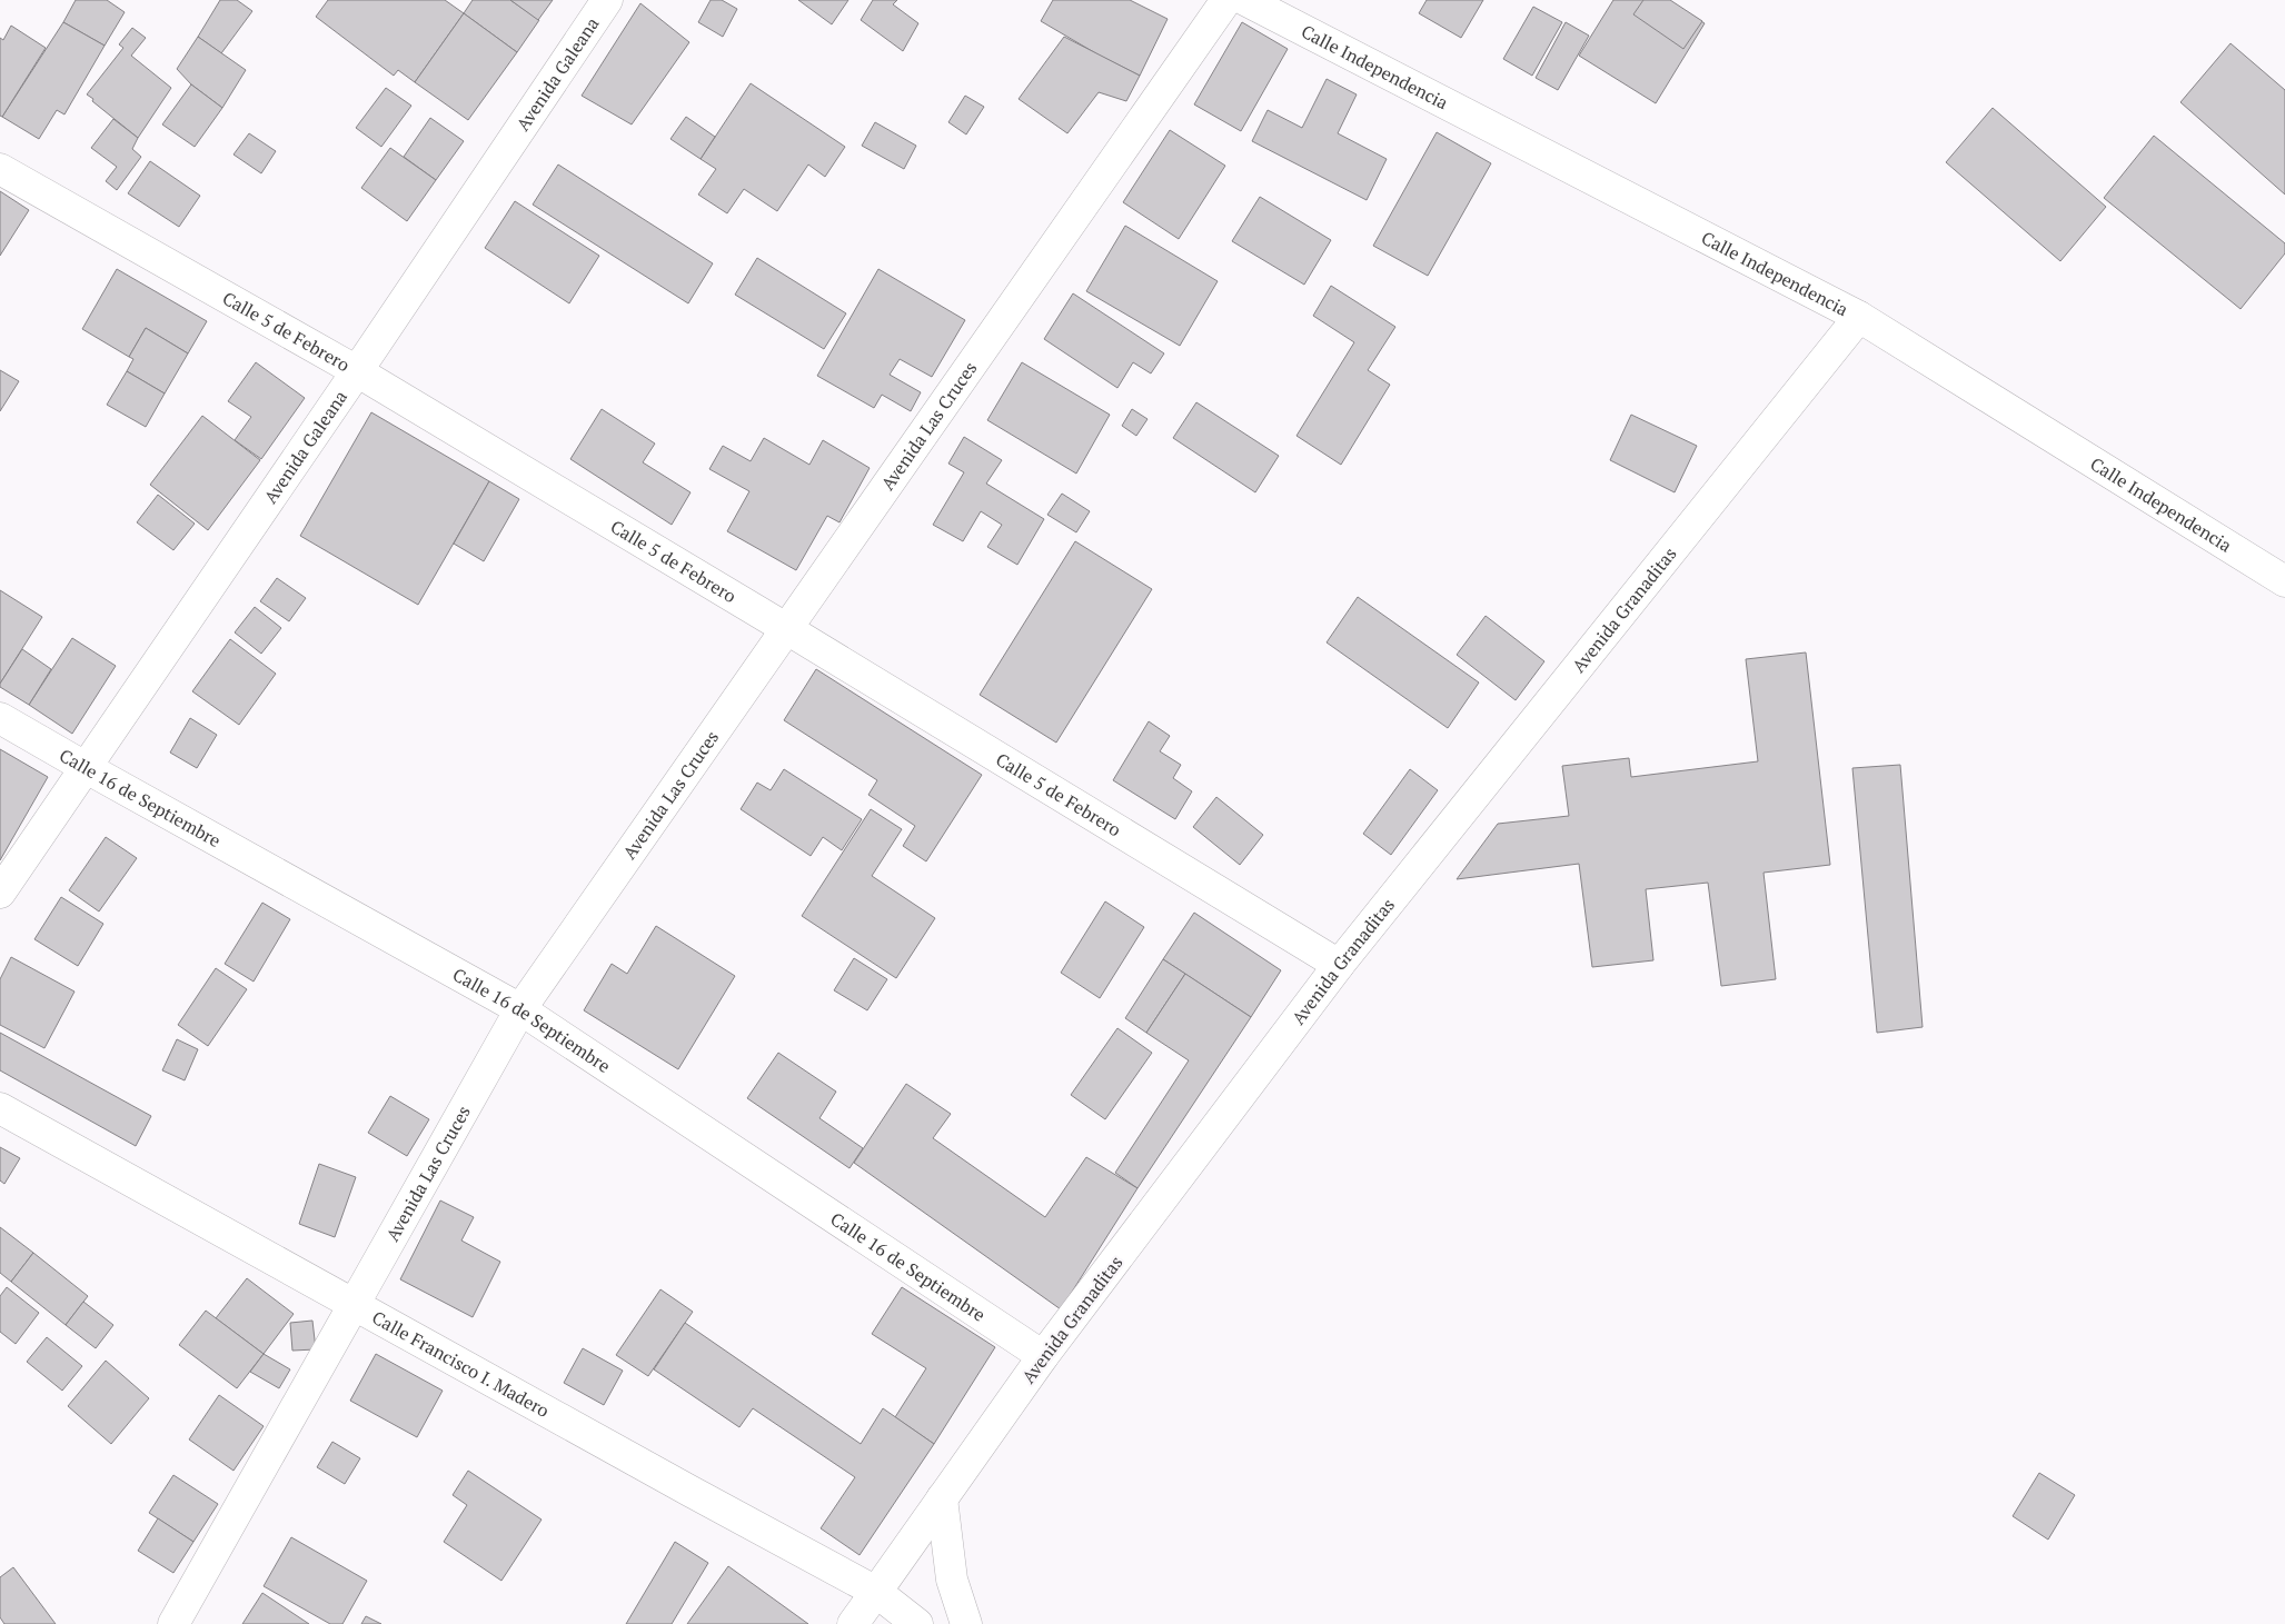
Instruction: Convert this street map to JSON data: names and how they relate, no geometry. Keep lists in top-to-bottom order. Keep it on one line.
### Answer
{"streets":{"street":["Calle Independencia","Avenida Galeana","Calle 5 de Febrero","Avenida Las Cruces","Avenida Granaditas","Calle 16 de Septiembre","Calle Francisco I. Madero"]},"crossings":[["Calle Independencia","Avenida Granaditas"],["Avenida Galeana","Calle 5 de Febrero"],["Avenida Galeana","Calle 16 de Septiembre"],["Calle 5 de Febrero","Avenida Las Cruces"],["Calle 5 de Febrero","Avenida Granaditas"],["Avenida Las Cruces","Calle 16 de Septiembre"],["Avenida Las Cruces","Calle Francisco I. Madero"],["Avenida Granaditas","Calle 16 de Septiembre"],["Avenida Granaditas","Calle Francisco I. Madero"]]}
